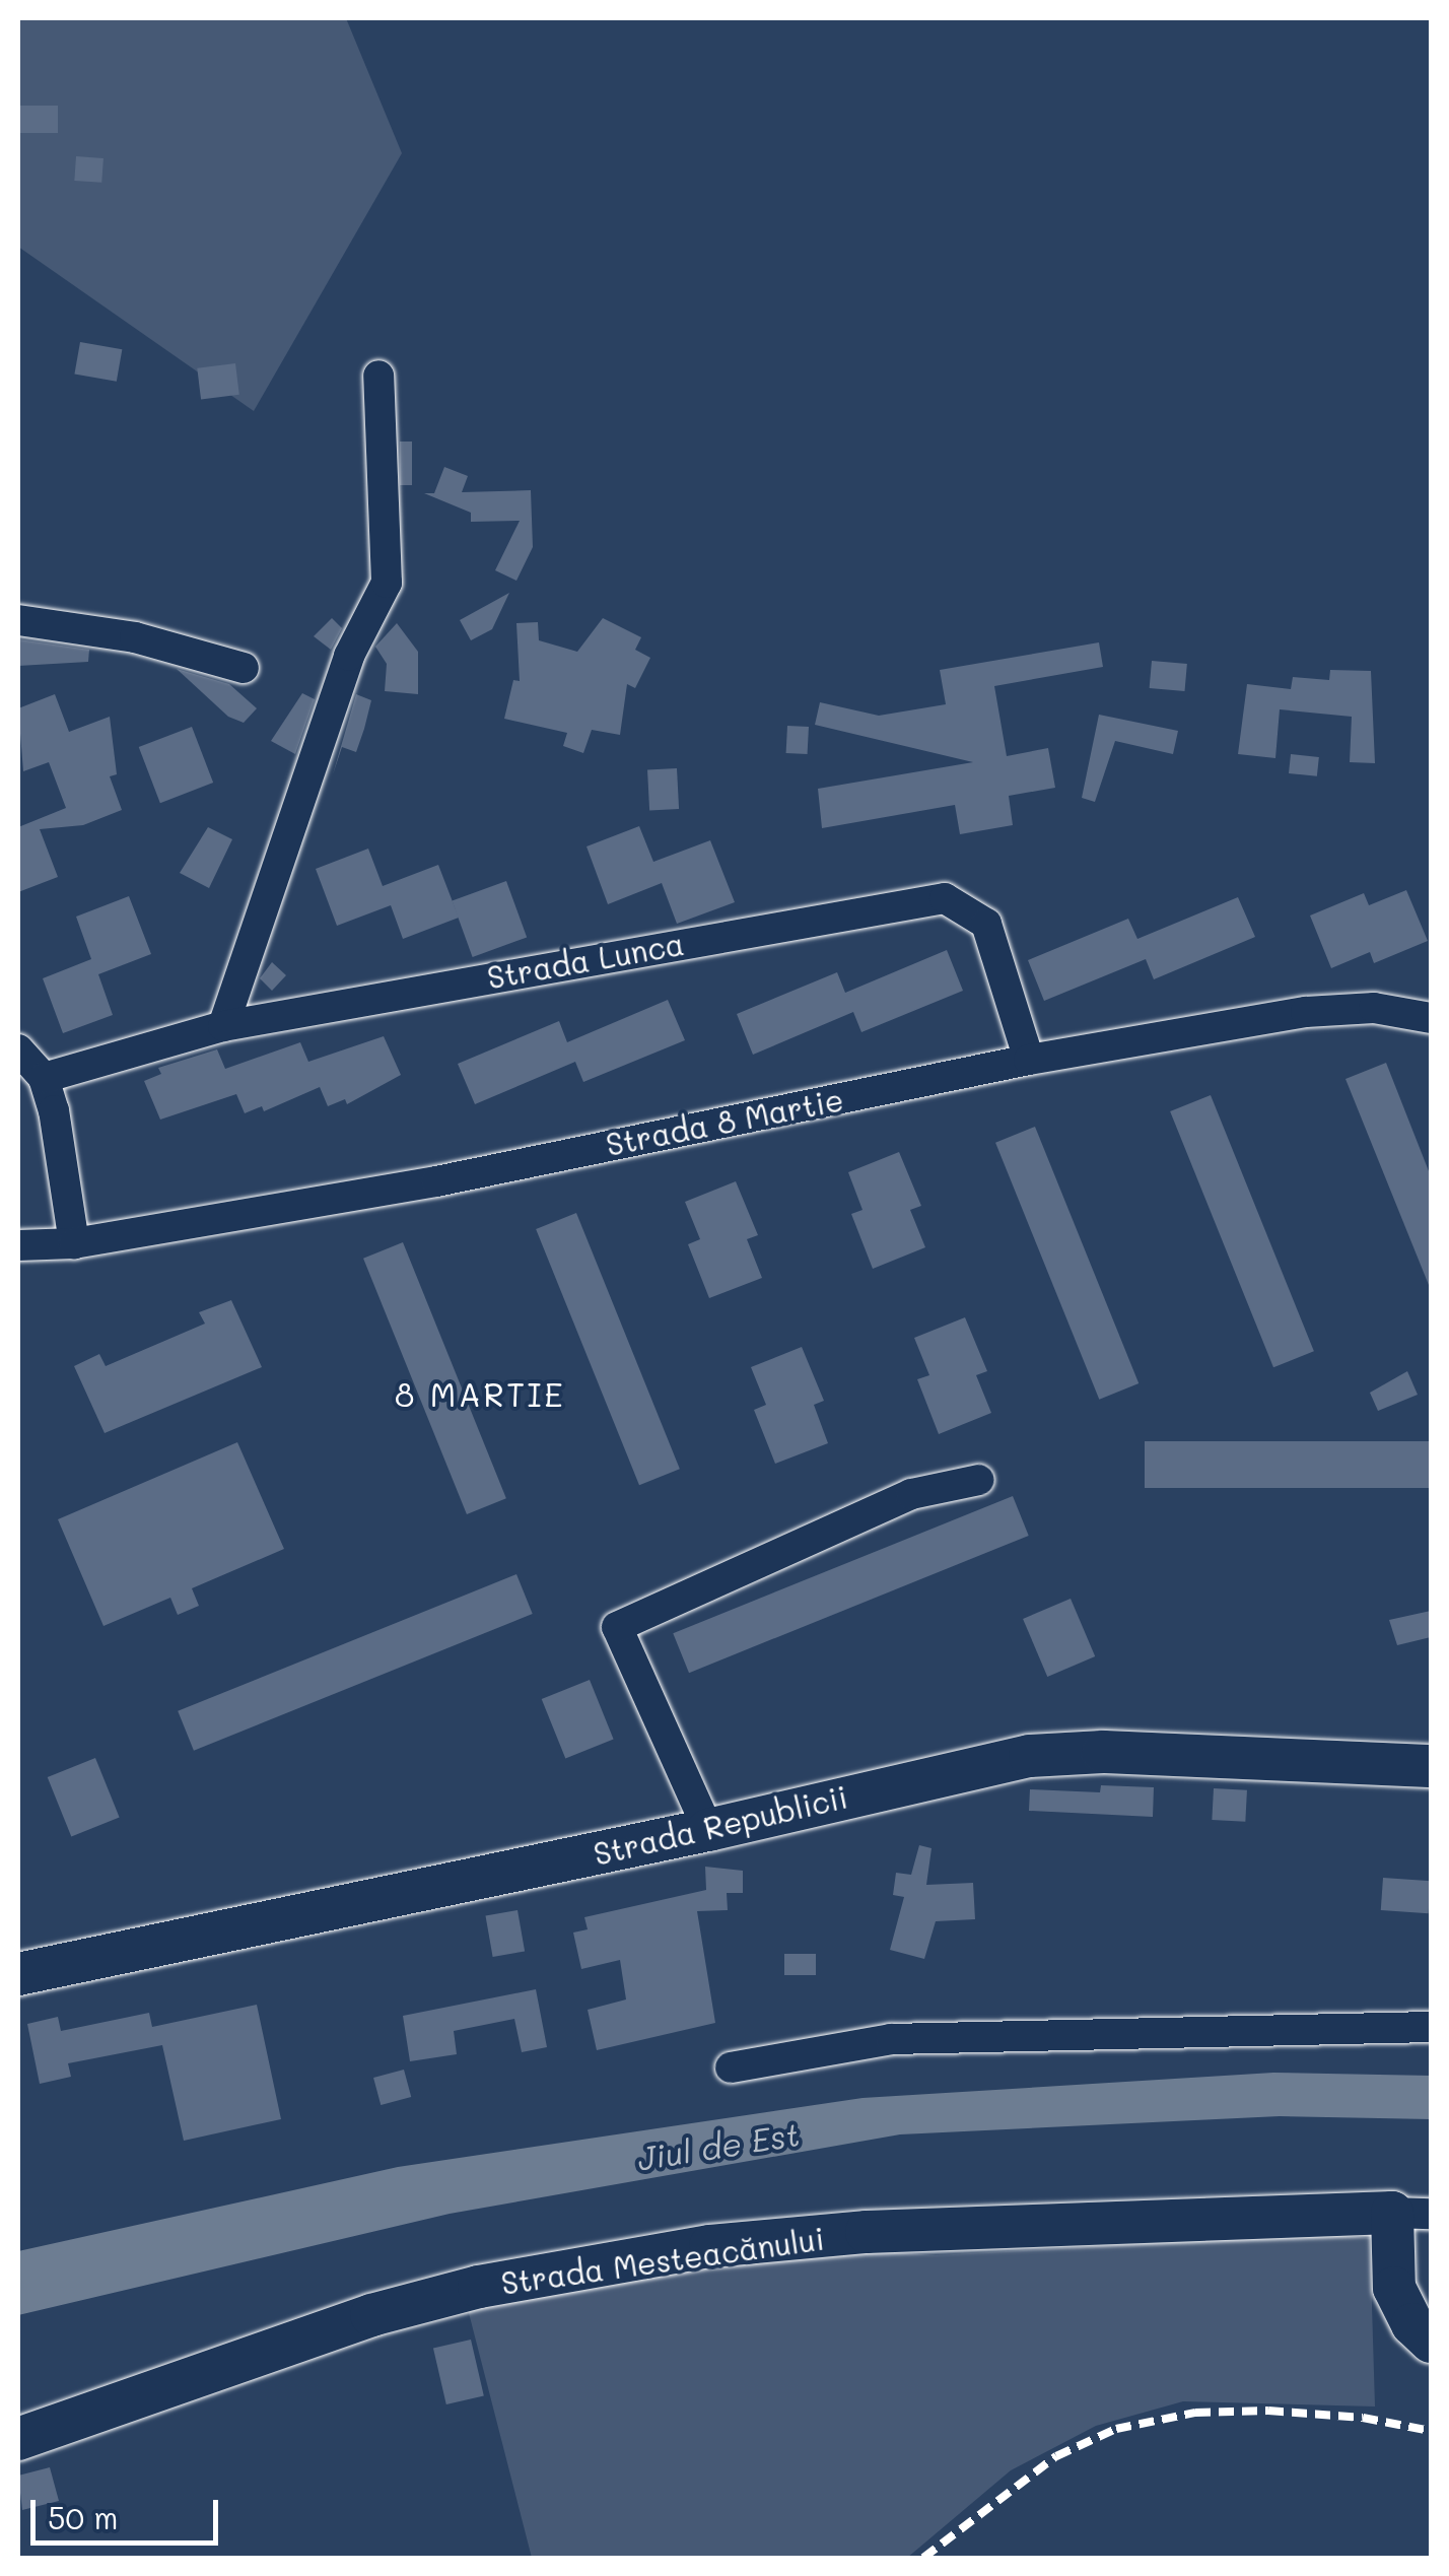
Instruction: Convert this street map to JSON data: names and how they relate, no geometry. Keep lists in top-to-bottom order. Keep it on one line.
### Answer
{"streets":{"street":["Strada Lunca","Strada 8 Martie","Strada Republicii","Strada Mesteacănului"]},"crossings":[["Strada Lunca","Strada 8 Martie"]],"districts":["8 MARTIE"],"water":["Jiul de Est"],"scale_bar":"50 m"}
